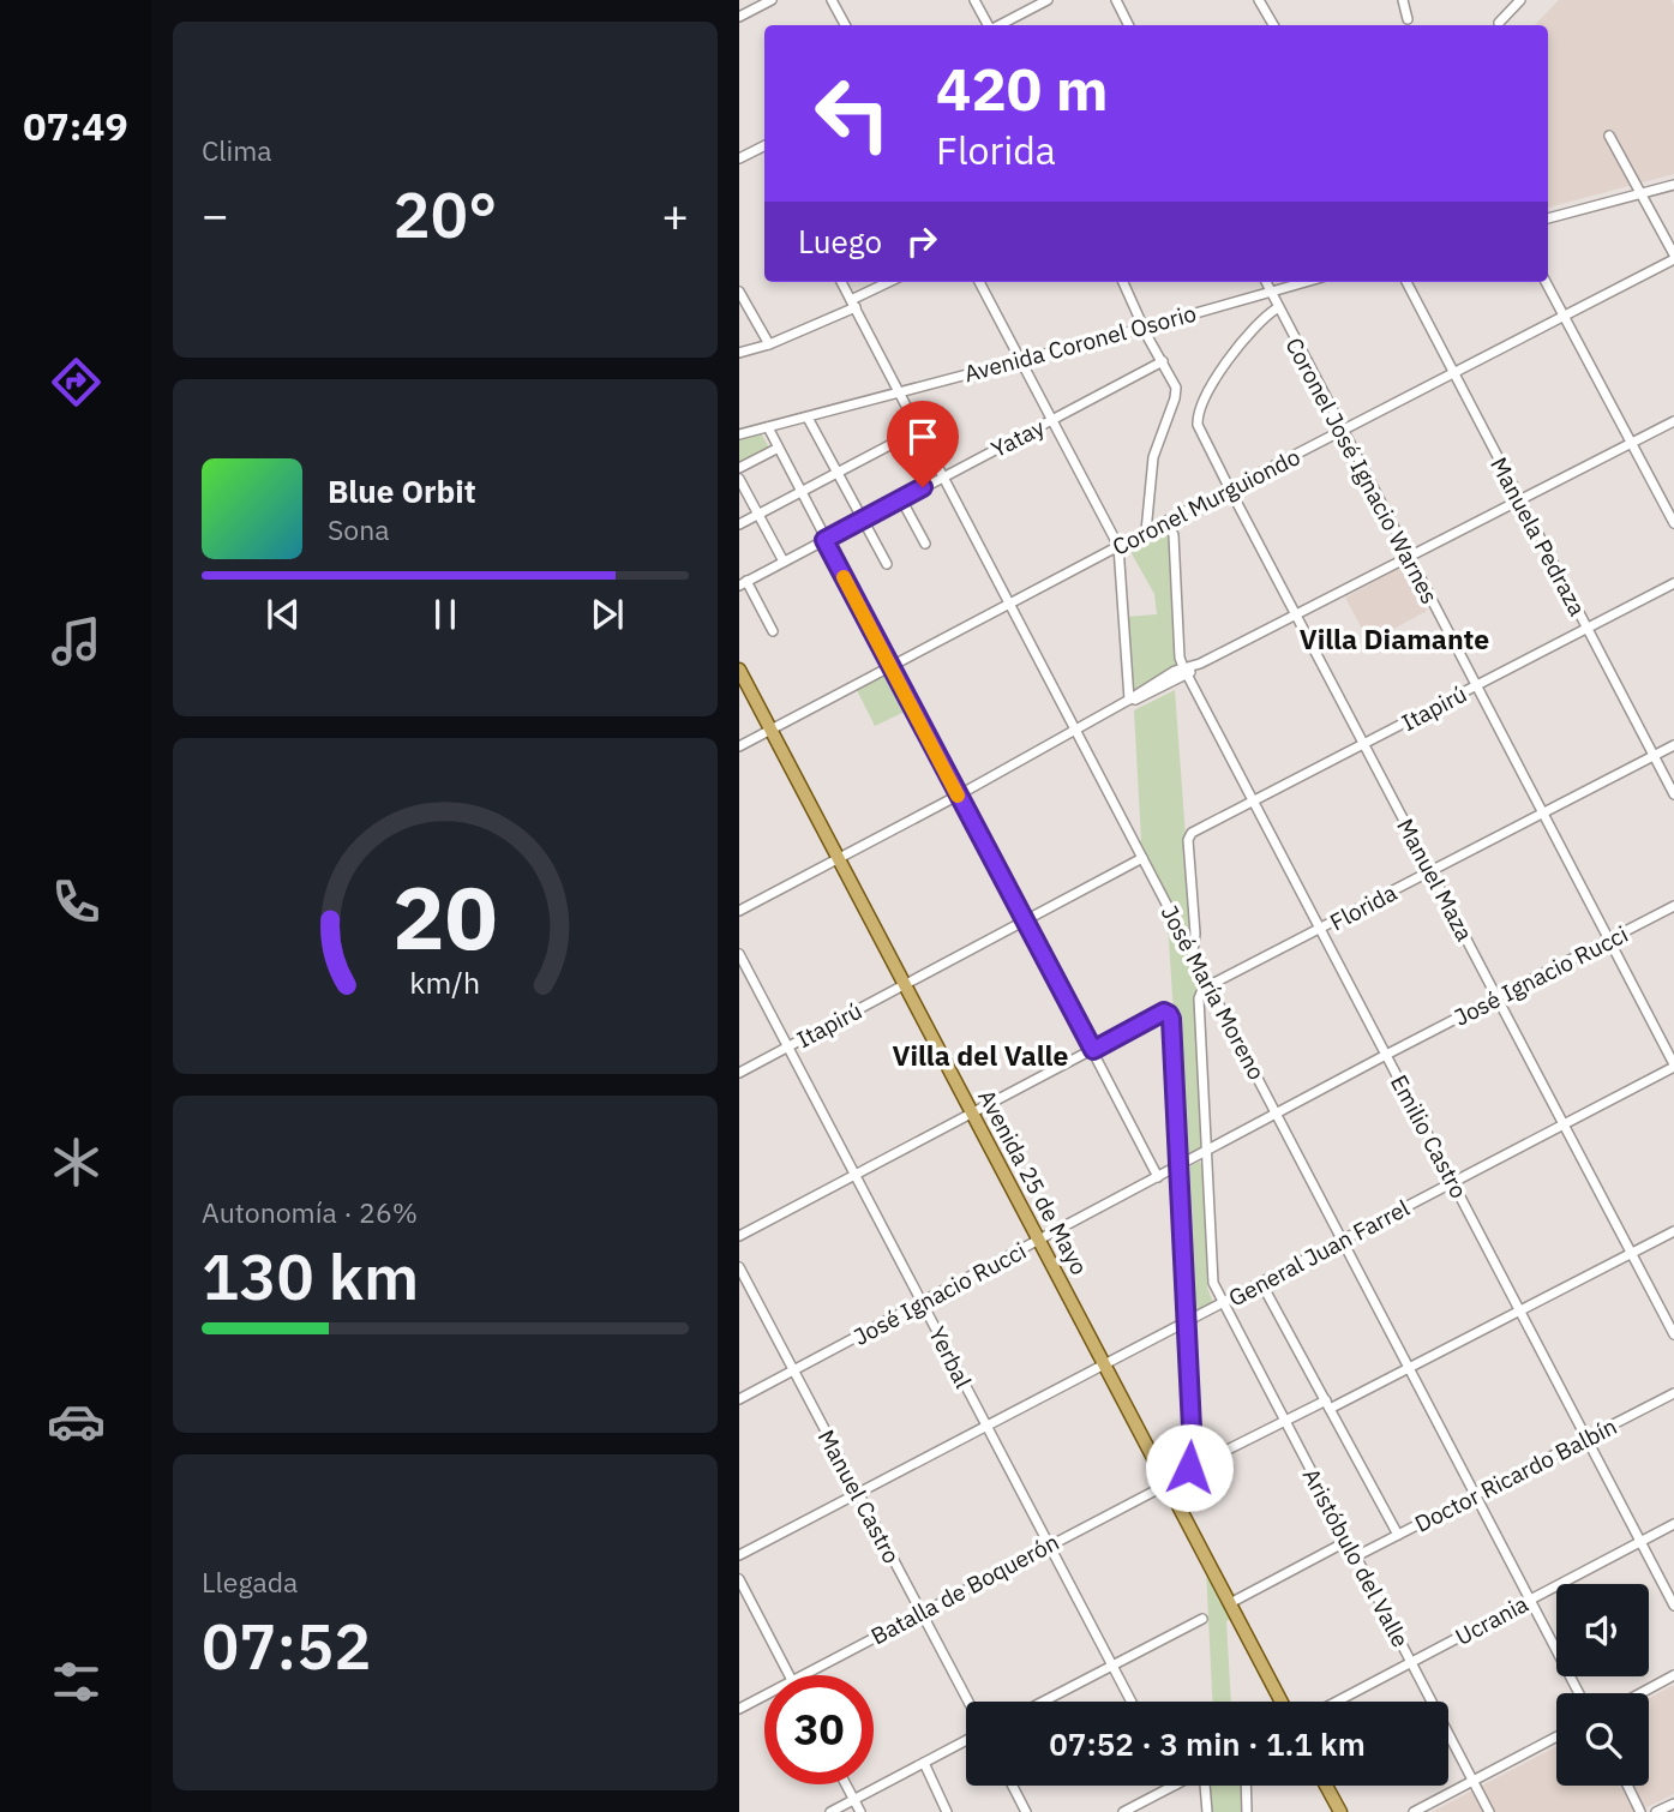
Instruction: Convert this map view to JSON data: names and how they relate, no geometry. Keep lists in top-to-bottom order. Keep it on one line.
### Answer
{"streets":{"main road":["Avenida 25 de Mayo"],"street":["Avenida Coronel Osorio","Yatay","Coronel José Ignacio Warnes","Coronel Murguiondo","Manuela Pedraza","Itapirú","Manuel Maza","Florida","José Ignacio Rucci","José María Moreno","Emilio Castro","General Juan Farrel","Yerbal","Doctor Ricardo Balbín","Manuel Castro","Aristóbulo del Valle","Batalla de Boquerón","Ucrania"]},"crossings":[["Avenida Coronel Osorio","Coronel José Ignacio Warnes"],["Avenida Coronel Osorio","José María Moreno"],["Yatay","José María Moreno"],["Coronel José Ignacio Warnes","Coronel Murguiondo"],["Coronel José Ignacio Warnes","Itapirú"],["Coronel José Ignacio Warnes","Manuel Maza"],["Coronel José Ignacio Warnes","Florida"],["Coronel José Ignacio Warnes","José Ignacio Rucci"],["Coronel José Ignacio Warnes","General Juan Farrel"],["Coronel Murguiondo","Manuela Pedraza"],["Coronel Murguiondo","Manuel Maza"],["Coronel Murguiondo","José María Moreno"],["Coronel Murguiondo","Avenida 25 de Mayo"],["Manuela Pedraza","Itapirú"],["Manuela Pedraza","Florida"],["Itapirú","Manuel Maza"],["Itapirú","José María Moreno"],["Itapirú","Emilio Castro"],["Itapirú","Avenida 25 de Mayo"],["Itapirú","Yerbal"],["Manuel Maza","Florida"],["Manuel Maza","José Ignacio Rucci"],["Manuel Maza","General Juan Farrel"],["Florida","José María Moreno"],["Florida","Emilio Castro"],["Florida","Aristóbulo del Valle"],["José Ignacio Rucci","José María Moreno"],["José Ignacio Rucci","Emilio Castro"],["José Ignacio Rucci","Avenida 25 de Mayo"],["José Ignacio Rucci","Yerbal"],["José Ignacio Rucci","Manuel Castro"],["José Ignacio Rucci","Aristóbulo del Valle"],["José María Moreno","General Juan Farrel"],["José María Moreno","Doctor Ricardo Balbín"],["José María Moreno","Aristóbulo del Valle"],["José María Moreno","Ucrania"],["Emilio Castro","General Juan Farrel"],["Emilio Castro","Doctor Ricardo Balbín"],["Emilio Castro","Ucrania"],["Avenida 25 de Mayo","General Juan Farrel"],["Avenida 25 de Mayo","Batalla de Boquerón"],["General Juan Farrel","Yerbal"],["General Juan Farrel","Manuel Castro"],["General Juan Farrel","Aristóbulo del Valle"],["General Juan Farrel","Batalla de Boquerón"],["Yerbal","Batalla de Boquerón"],["Doctor Ricardo Balbín","Aristóbulo del Valle"],["Manuel Castro","Batalla de Boquerón"],["Aristóbulo del Valle","Ucrania"]],"districts":["Villa Diamante","Villa del Valle"],"page":{"tabs":"07:49","tile":["Clima",["Autonomía · 26%","130 km"],["Llegada","07:52"]],"turn":["420 m","Florida"],"heat":["−","20°","+"],"then":"Luego","song":["Blue Orbit","Sona"],"limit":"30","trip":"07:52 · 3 min · 1.1 km","gauge":["20","km/h"]}}
